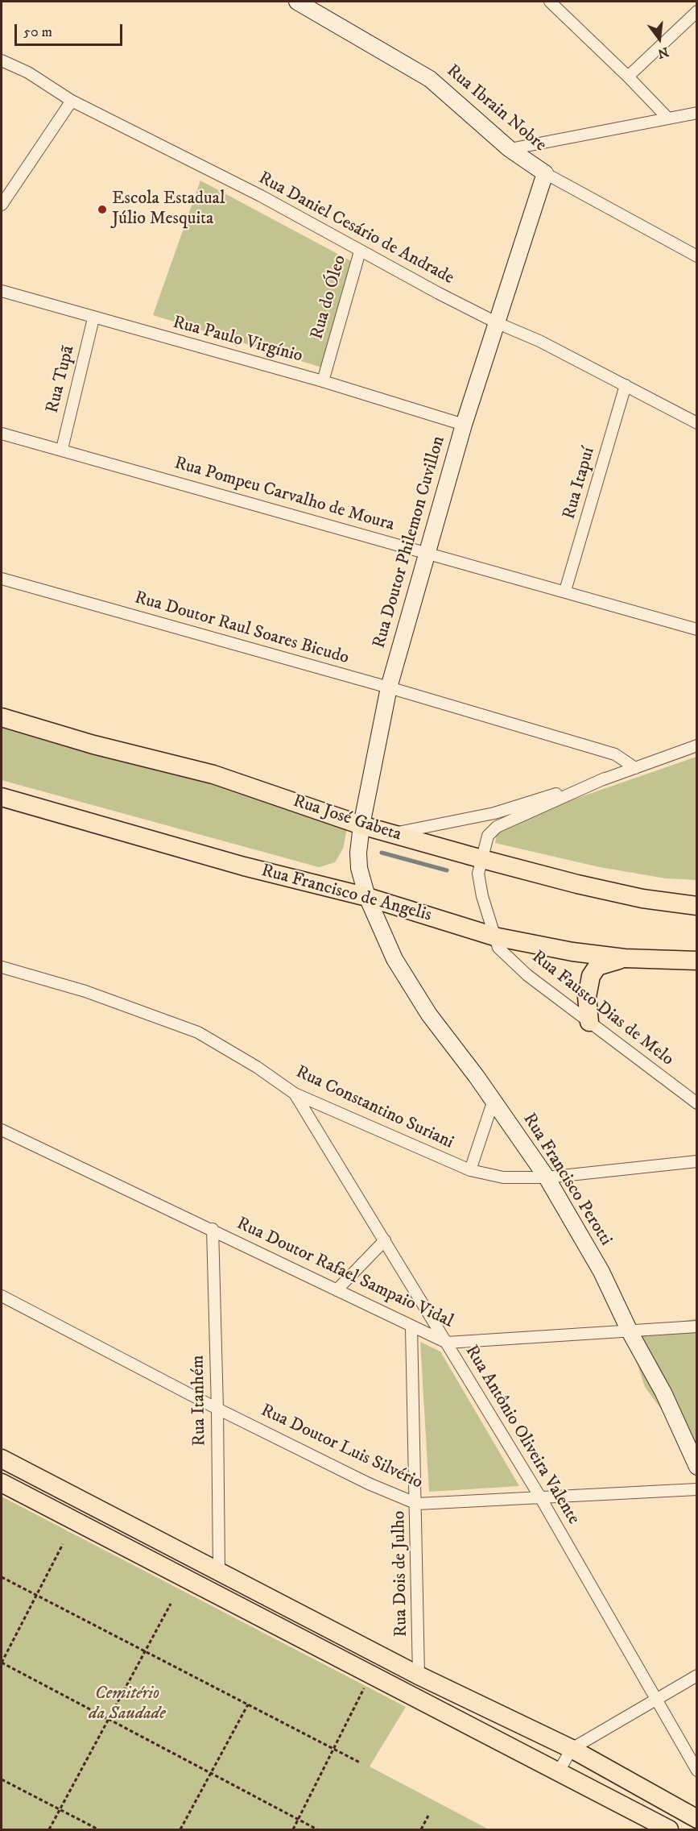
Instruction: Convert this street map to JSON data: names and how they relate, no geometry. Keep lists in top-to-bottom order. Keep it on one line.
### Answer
{"streets":{"main road":["Rua José Gabeta","Rua Francisco de Angelis"],"street":["Rua Ibrain Nobre","Rua Daniel Cesário de Andrade","Rua do Óleo","Rua Paulo Virgínio","Rua Tupã","Rua Itapuí","Rua Pompeu Carvalho de Moura","Rua Doutor Philemon Cuvillon","Rua Doutor Raul Soares Bicudo","Rua Fausto Dias de Melo","Rua Constantino Suriani","Rua Francisco Perotti","Rua Doutor Rafael Sampaio Vidal","Rua Itanhém","Rua Antônio Oliveira Valente","Rua Doutor Luis Silvério","Rua Dois de Julho"]},"crossings":[["Rua Ibrain Nobre","Rua Doutor Philemon Cuvillon"],["Rua Daniel Cesário de Andrade","Rua do Óleo"],["Rua Daniel Cesário de Andrade","Rua Itapuí"],["Rua Daniel Cesário de Andrade","Rua Doutor Philemon Cuvillon"],["Rua do Óleo","Rua Paulo Virgínio"],["Rua Paulo Virgínio","Rua Tupã"],["Rua Paulo Virgínio","Rua Doutor Philemon Cuvillon"],["Rua Tupã","Rua Pompeu Carvalho de Moura"],["Rua Itapuí","Rua Pompeu Carvalho de Moura"],["Rua Pompeu Carvalho de Moura","Rua Doutor Philemon Cuvillon"],["Rua Doutor Philemon Cuvillon","Rua Doutor Raul Soares Bicudo"],["Rua Doutor Philemon Cuvillon","Rua José Gabeta"],["Rua Doutor Philemon Cuvillon","Rua Francisco de Angelis"],["Rua Doutor Philemon Cuvillon","Rua Francisco Perotti"],["Rua José Gabeta","Rua Fausto Dias de Melo"],["Rua Francisco de Angelis","Rua Fausto Dias de Melo"],["Rua Constantino Suriani","Rua Francisco Perotti"],["Rua Constantino Suriani","Rua Antônio Oliveira Valente"],["Rua Francisco Perotti","Rua Doutor Rafael Sampaio Vidal"],["Rua Doutor Rafael Sampaio Vidal","Rua Itanhém"],["Rua Doutor Rafael Sampaio Vidal","Rua Antônio Oliveira Valente"],["Rua Doutor Rafael Sampaio Vidal","Rua Dois de Julho"],["Rua Itanhém","Rua Doutor Luis Silvério"],["Rua Antônio Oliveira Valente","Rua Doutor Luis Silvério"],["Rua Doutor Luis Silvério","Rua Dois de Julho"]],"parks":["Cemitério da Saudade"],"places":["Escola Estadual Júlio Mesquita"],"scale_bar":"50 m","north":"bottom"}
